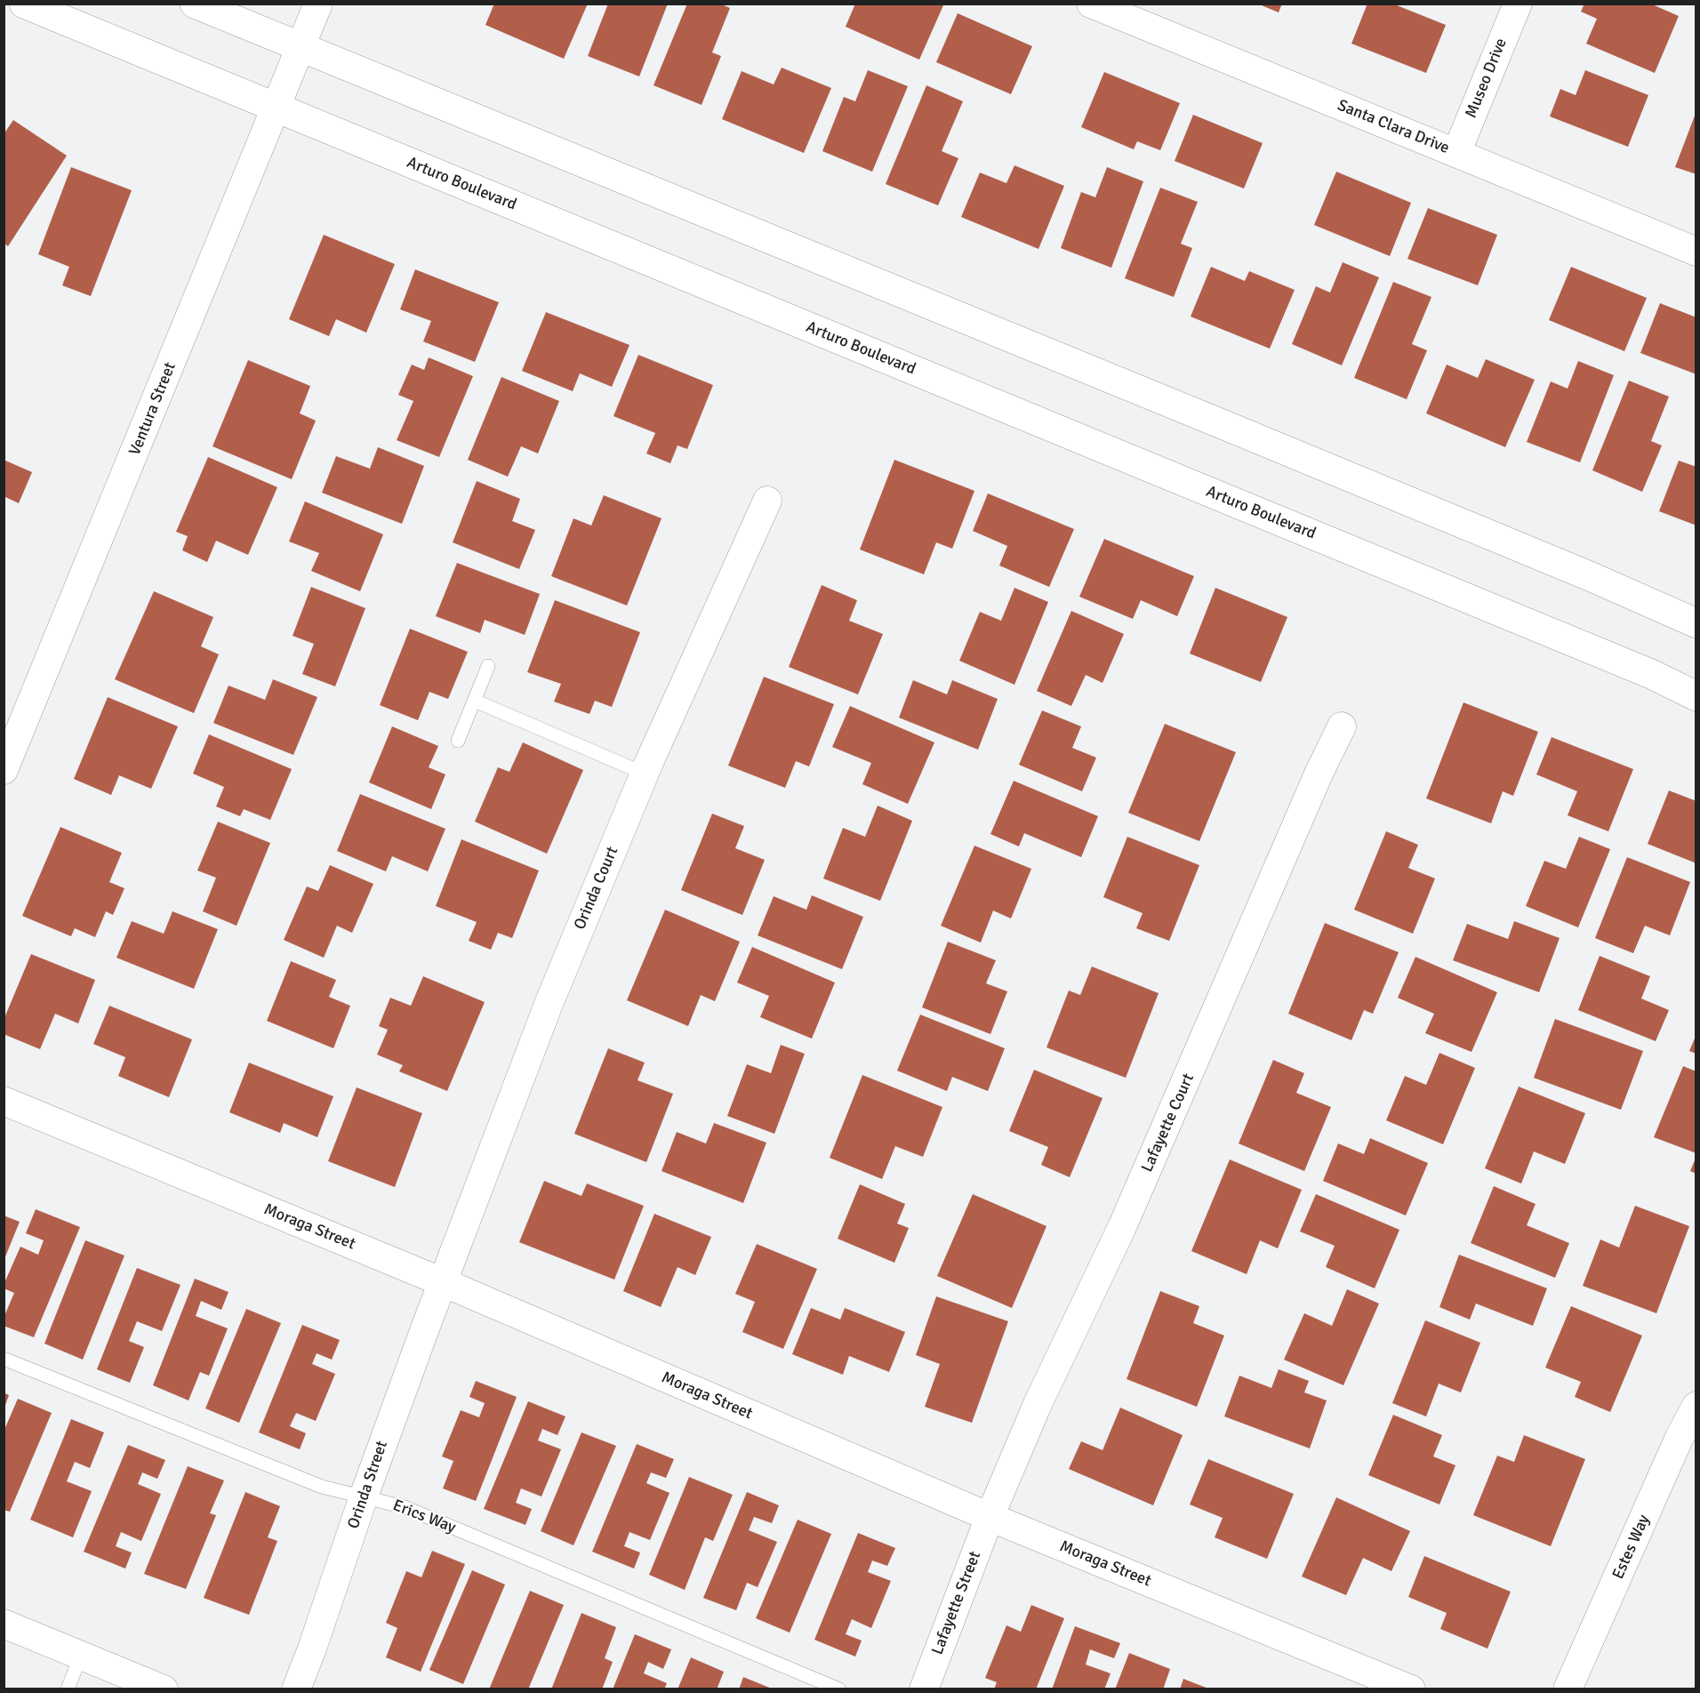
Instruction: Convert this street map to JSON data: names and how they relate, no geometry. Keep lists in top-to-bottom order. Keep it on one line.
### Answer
{"streets":{"street":["Museo Drive","Santa Clara Drive","Arturo Boulevard","Ventura Street","Orinda Court","Lafayette Court","Moraga Street","Orinda Street","Estes Way","Lafayette Street"],"lane":["Erics Way"]},"crossings":[["Museo Drive","Santa Clara Drive"],["Arturo Boulevard","Ventura Street"],["Orinda Court","Moraga Street"],["Orinda Court","Orinda Street"],["Lafayette Court","Moraga Street"],["Lafayette Court","Lafayette Street"],["Moraga Street","Orinda Street"],["Moraga Street","Lafayette Street"],["Orinda Street","Erics Way"]]}
